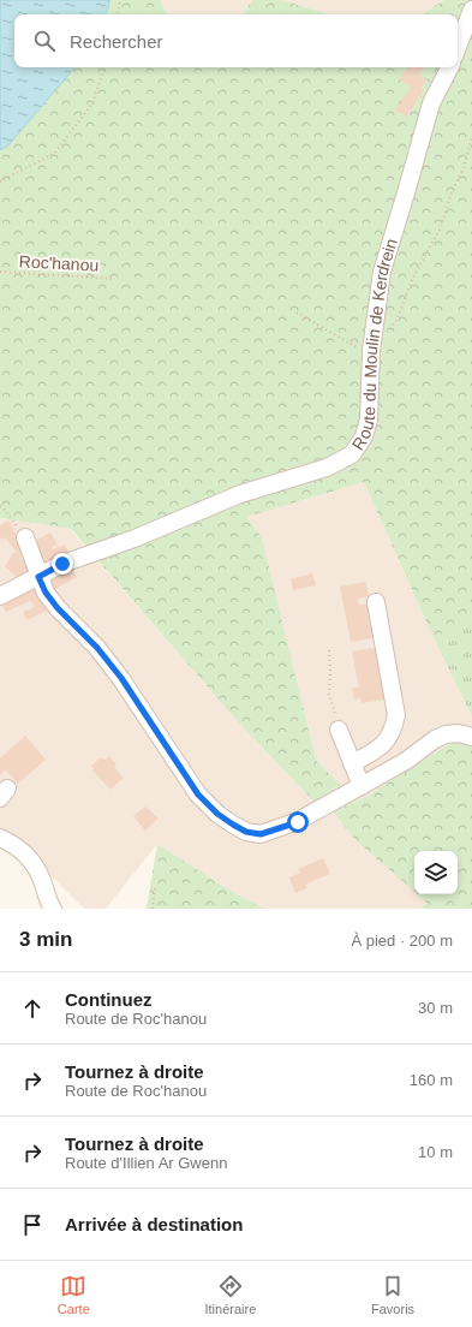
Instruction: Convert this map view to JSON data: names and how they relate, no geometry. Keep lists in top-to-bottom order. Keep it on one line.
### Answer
{"streets":{"street":["Route du Moulin de Kerdrein"],"path":["Roc'hanou"]},"page":{"search":"Rechercher","heading":["3 min","À pied · 200 m"],"list":[["Continuez","Route de Roc'hanou","30 m"],["Tournez à droite","Route de Roc'hanou","160 m"],["Tournez à droite","Route d'Illien Ar Gwenn","10 m"],"Arrivée à destination"],"nav":["Carte","Itinéraire","Favoris"]}}
